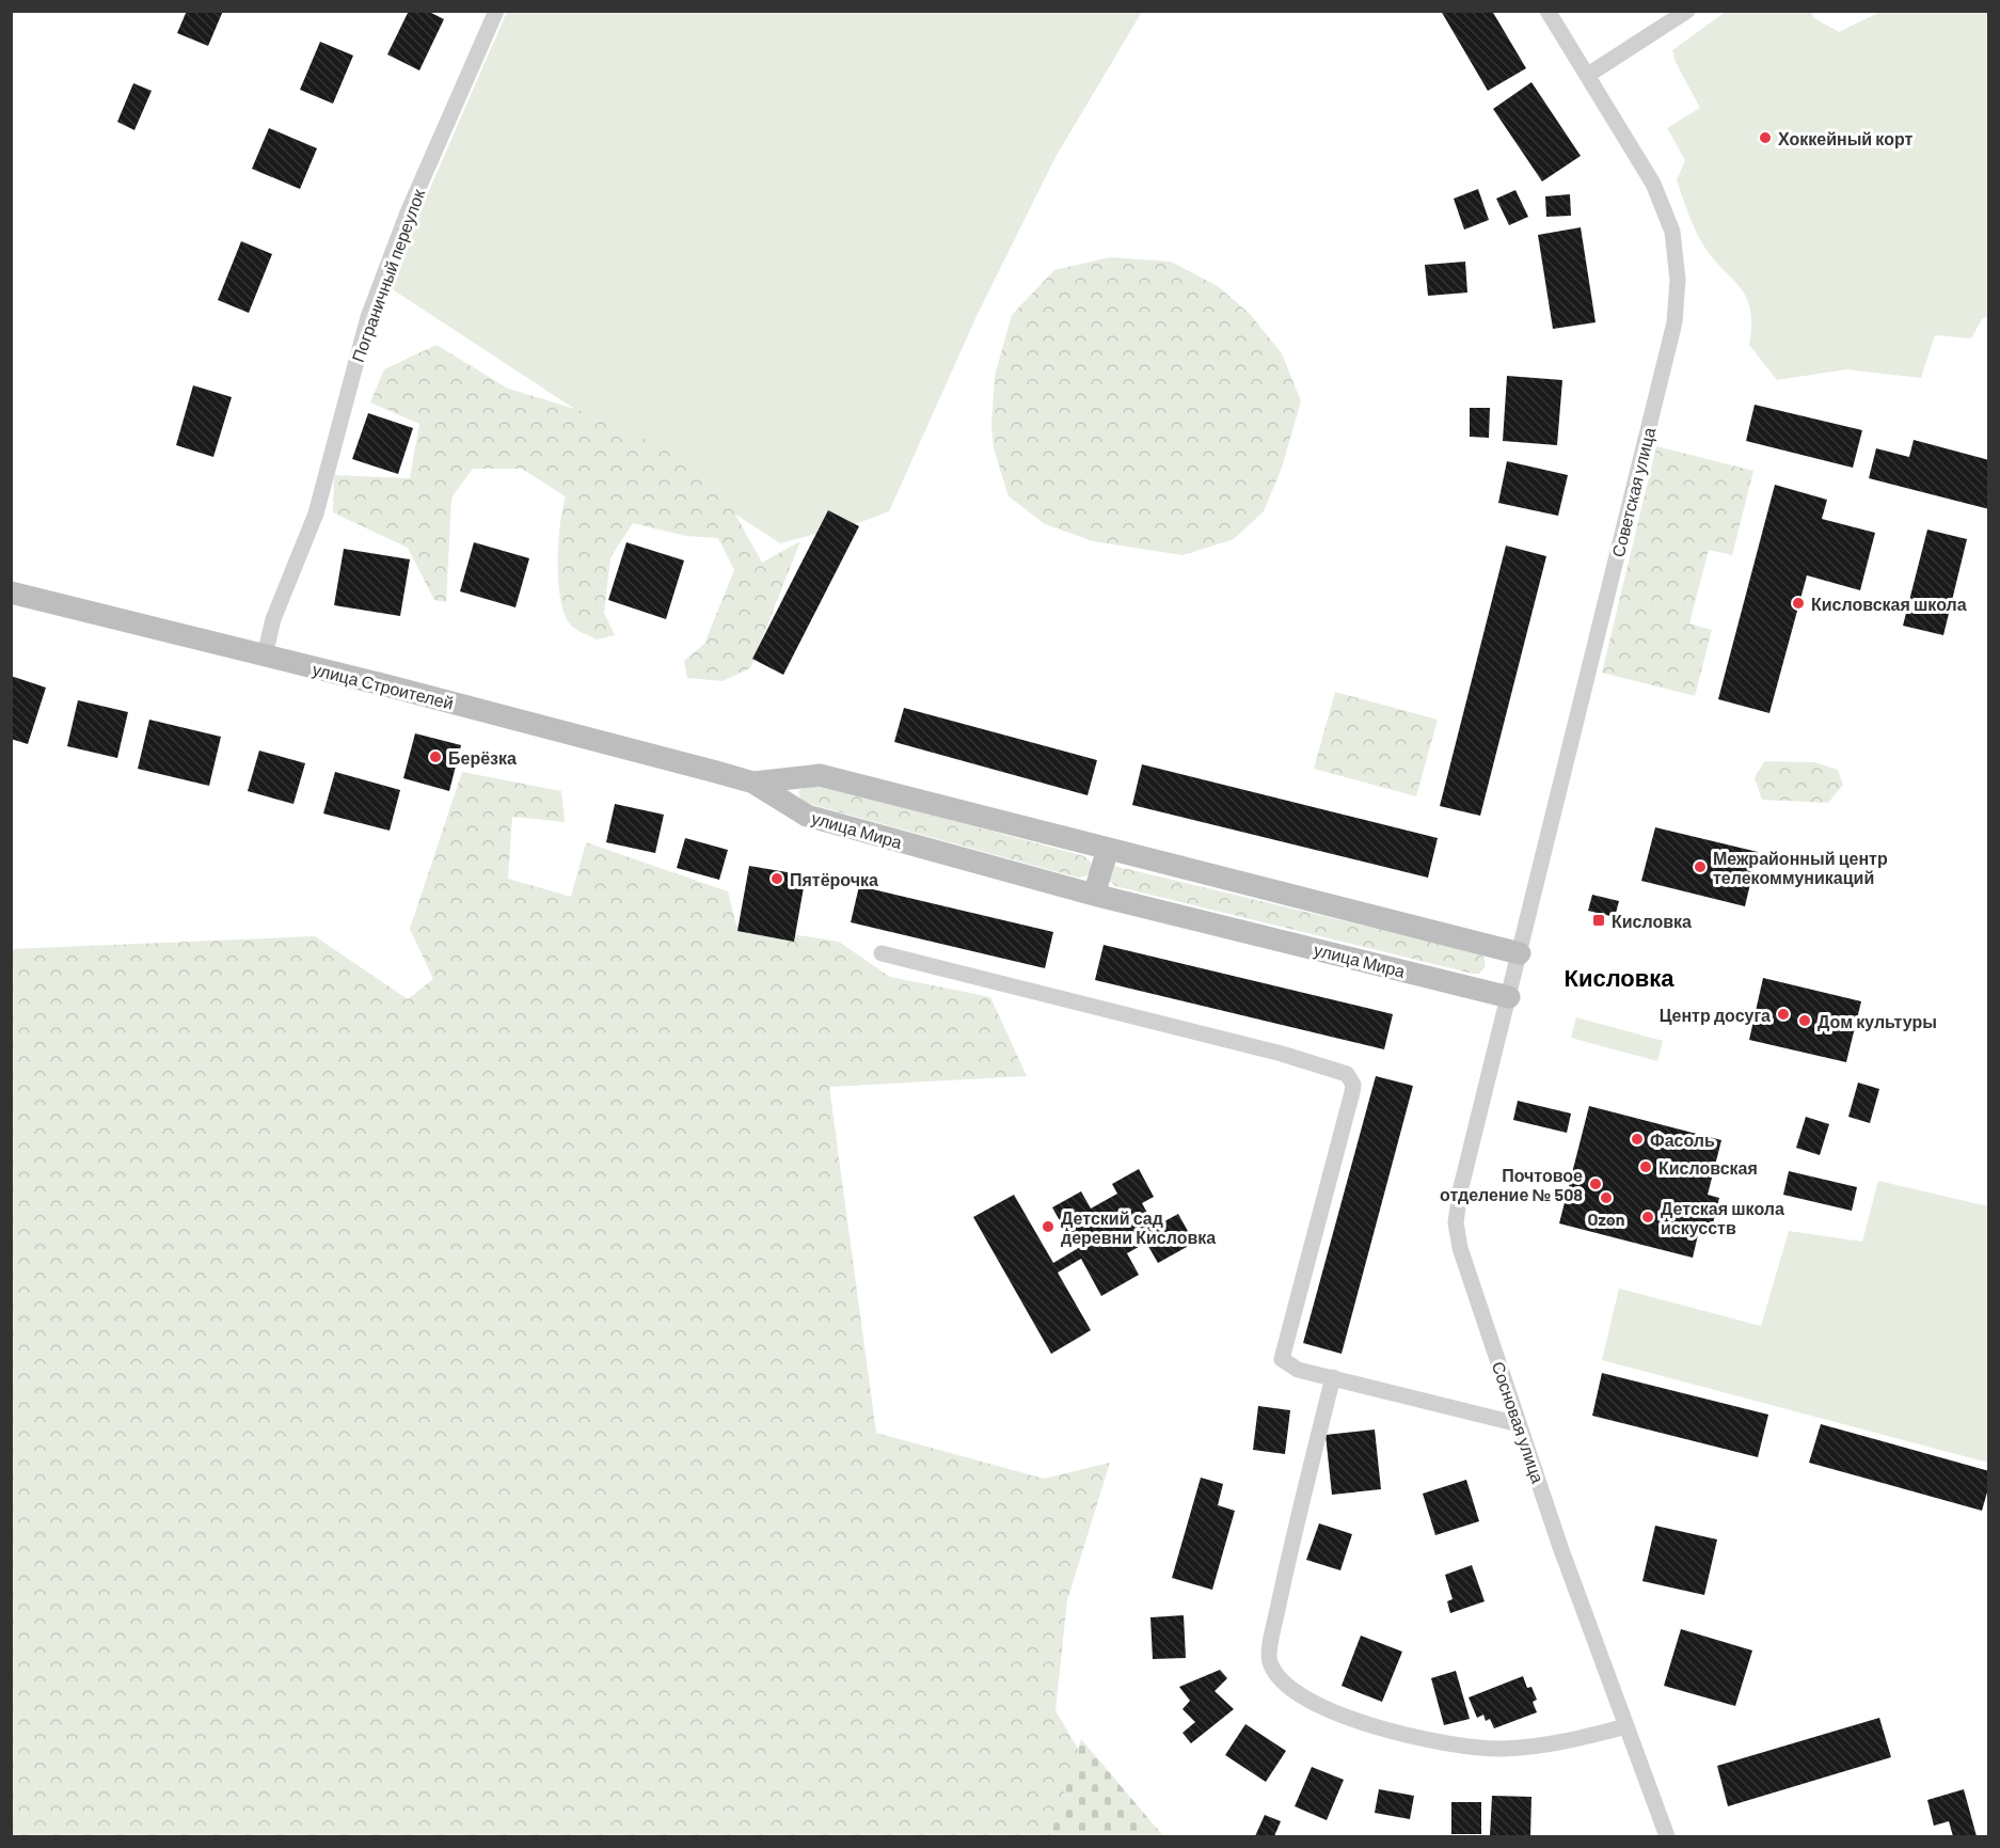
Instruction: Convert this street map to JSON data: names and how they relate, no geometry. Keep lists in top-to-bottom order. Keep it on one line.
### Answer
{"streets":{"street":["Пограничный переулок","Советская улица","улица Строителей","улица Мира","Сосновая улица"]},"crossings":[["Пограничный переулок","улица Строителей"],["Советская улица","улица Мира"],["Советская улица","Сосновая улица"],["улица Строителей","улица Мира"],["улица Мира","Сосновая улица"]],"districts":["Кисловка"],"places":{"other":["Хоккейный корт","Кисловская школа","Берёзка","Межрайонный центр телекоммуникаций","Пятёрочка","Центр досуга","Дом культуры","Фасоль","Кисловская","Почтовое отделение № 508","Ozon","Детская школа искусств","Детский сад деревни Кисловка"],"transit":["Кисловка"]}}
